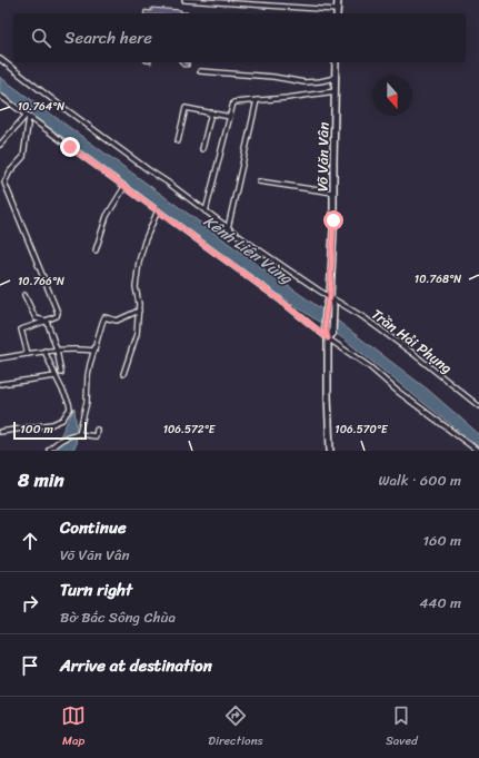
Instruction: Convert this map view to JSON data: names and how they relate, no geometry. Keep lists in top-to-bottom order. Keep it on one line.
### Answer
{"streets":{"street":["Võ Văn Vân","Trần Hải Phụng"]},"crossings":[["Võ Văn Vân","Trần Hải Phụng"]],"water":["Kênh Liên Vùng"],"scale_bar":"100 m","north":"bottom","page":{"search":"Search here","scale":"100 m","heading":["8 min","Walk · 600 m"],"list":[["Continue","Võ Văn Vân","160 m"],["Turn right","Bờ Bắc Sông Chùa","440 m"],"Arrive at destination"],"nav":["Map","Directions","Saved"]},"coordinates":["10.764°N","10.768°N","10.766°N","106.572°E","106.570°E"]}
